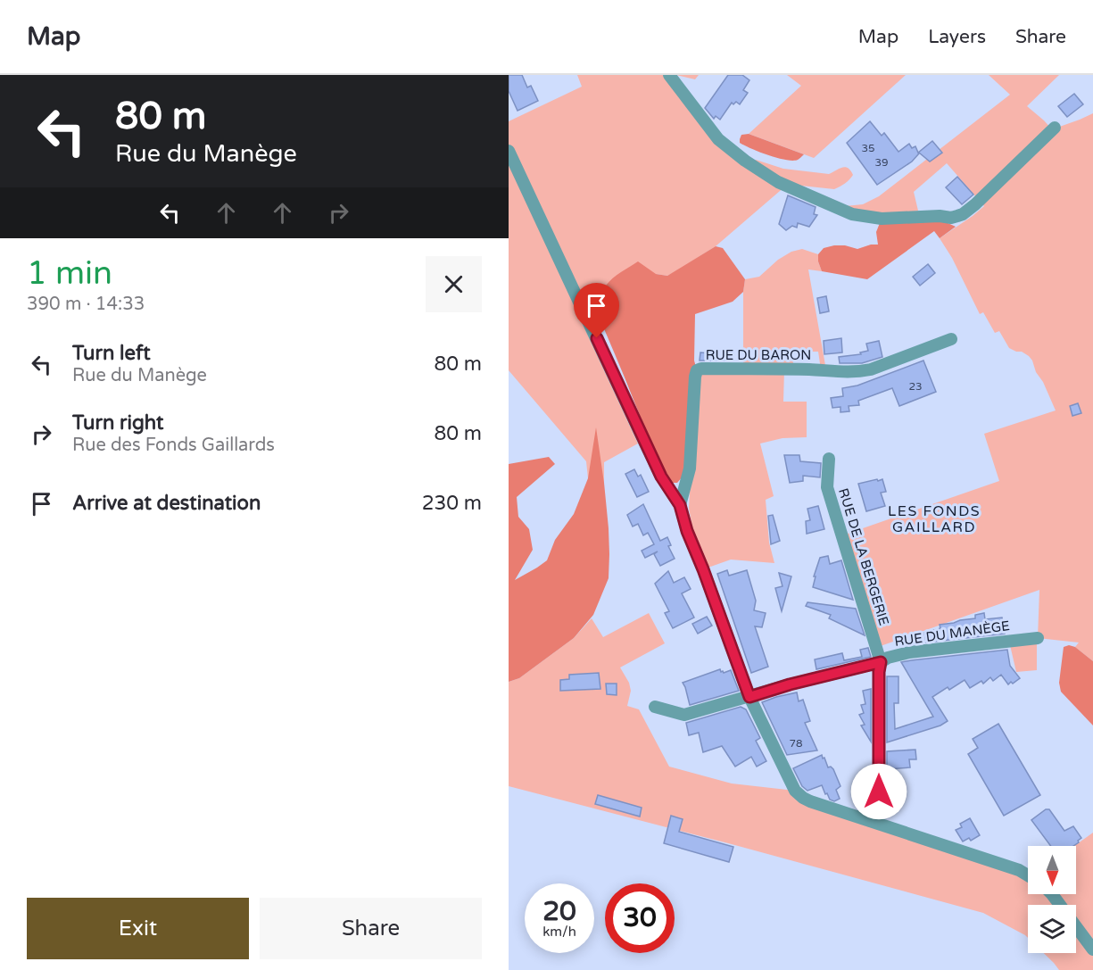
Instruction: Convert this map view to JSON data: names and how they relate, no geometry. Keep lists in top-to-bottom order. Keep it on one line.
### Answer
{"streets":{"street":["RUE DU BARON","RUE DE LA BERGERIE","RUE DU MANÈGE"]},"crossings":[["RUE DE LA BERGERIE","RUE DU MANÈGE"]],"districts":["LES FONDS GAILLARD"],"house_numbers":["35","39","23","78"],"north":"bottom","page":{"header":"Map","nav":["Map","Layers","Share"],"turn":["80 m","Rue du Manège"],"heading":["1 min","390 m · 14:33"],"list":[{"name":"Turn left","note":"Rue du Manège","value":"80 m"},{"name":"Turn right","note":"Rue des Fonds Gaillards","value":"80 m"},{"name":"Arrive at destination","value":"230 m"}],"speed":"20 km/h","limit":"30","buttons":["Exit","Share"]}}
